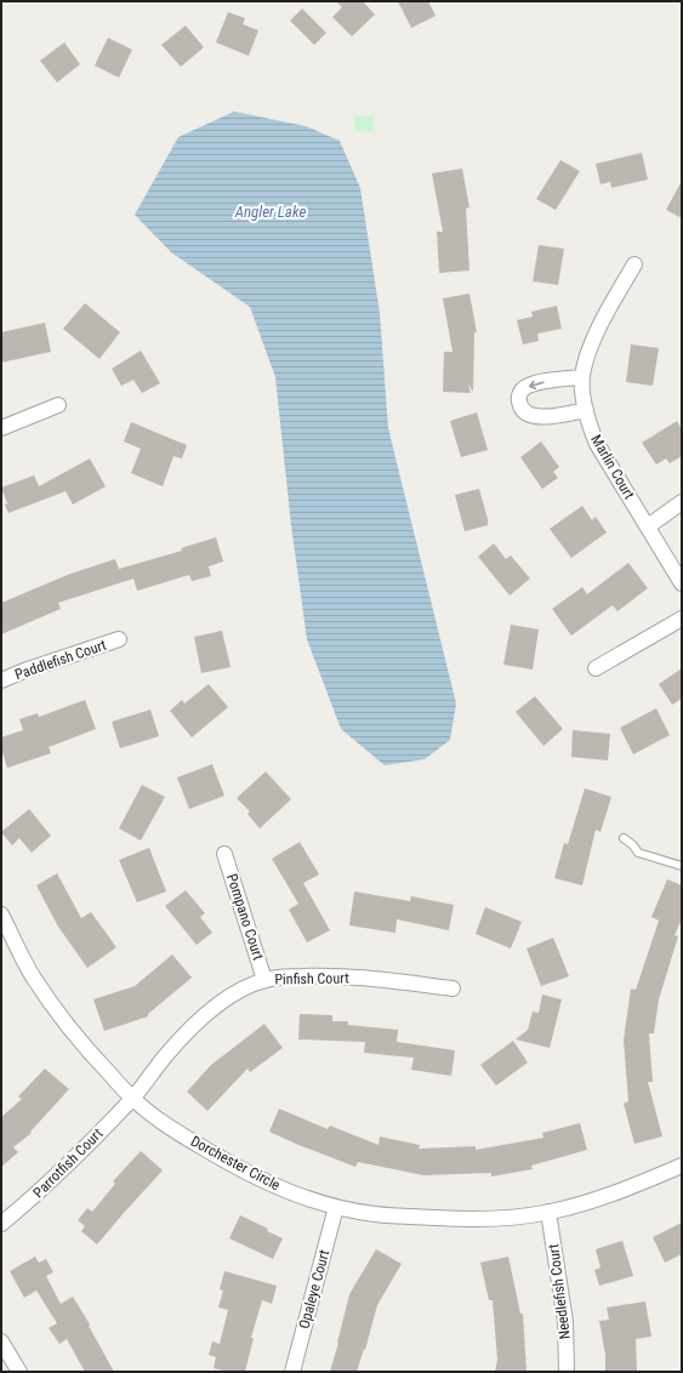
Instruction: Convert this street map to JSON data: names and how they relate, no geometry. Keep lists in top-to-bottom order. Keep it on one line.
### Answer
{"streets":{"street":["Marlin Court","Paddlefish Court","Pompano Court","Pinfish Court","Parrotfish Court","Dorchester Circle","Opaleye Court","Needlefish Court"]},"crossings":[["Pompano Court","Pinfish Court"],["Pinfish Court","Parrotfish Court"],["Pinfish Court","Dorchester Circle"],["Parrotfish Court","Dorchester Circle"],["Dorchester Circle","Opaleye Court"],["Dorchester Circle","Needlefish Court"]],"water":["Angler Lake"]}
